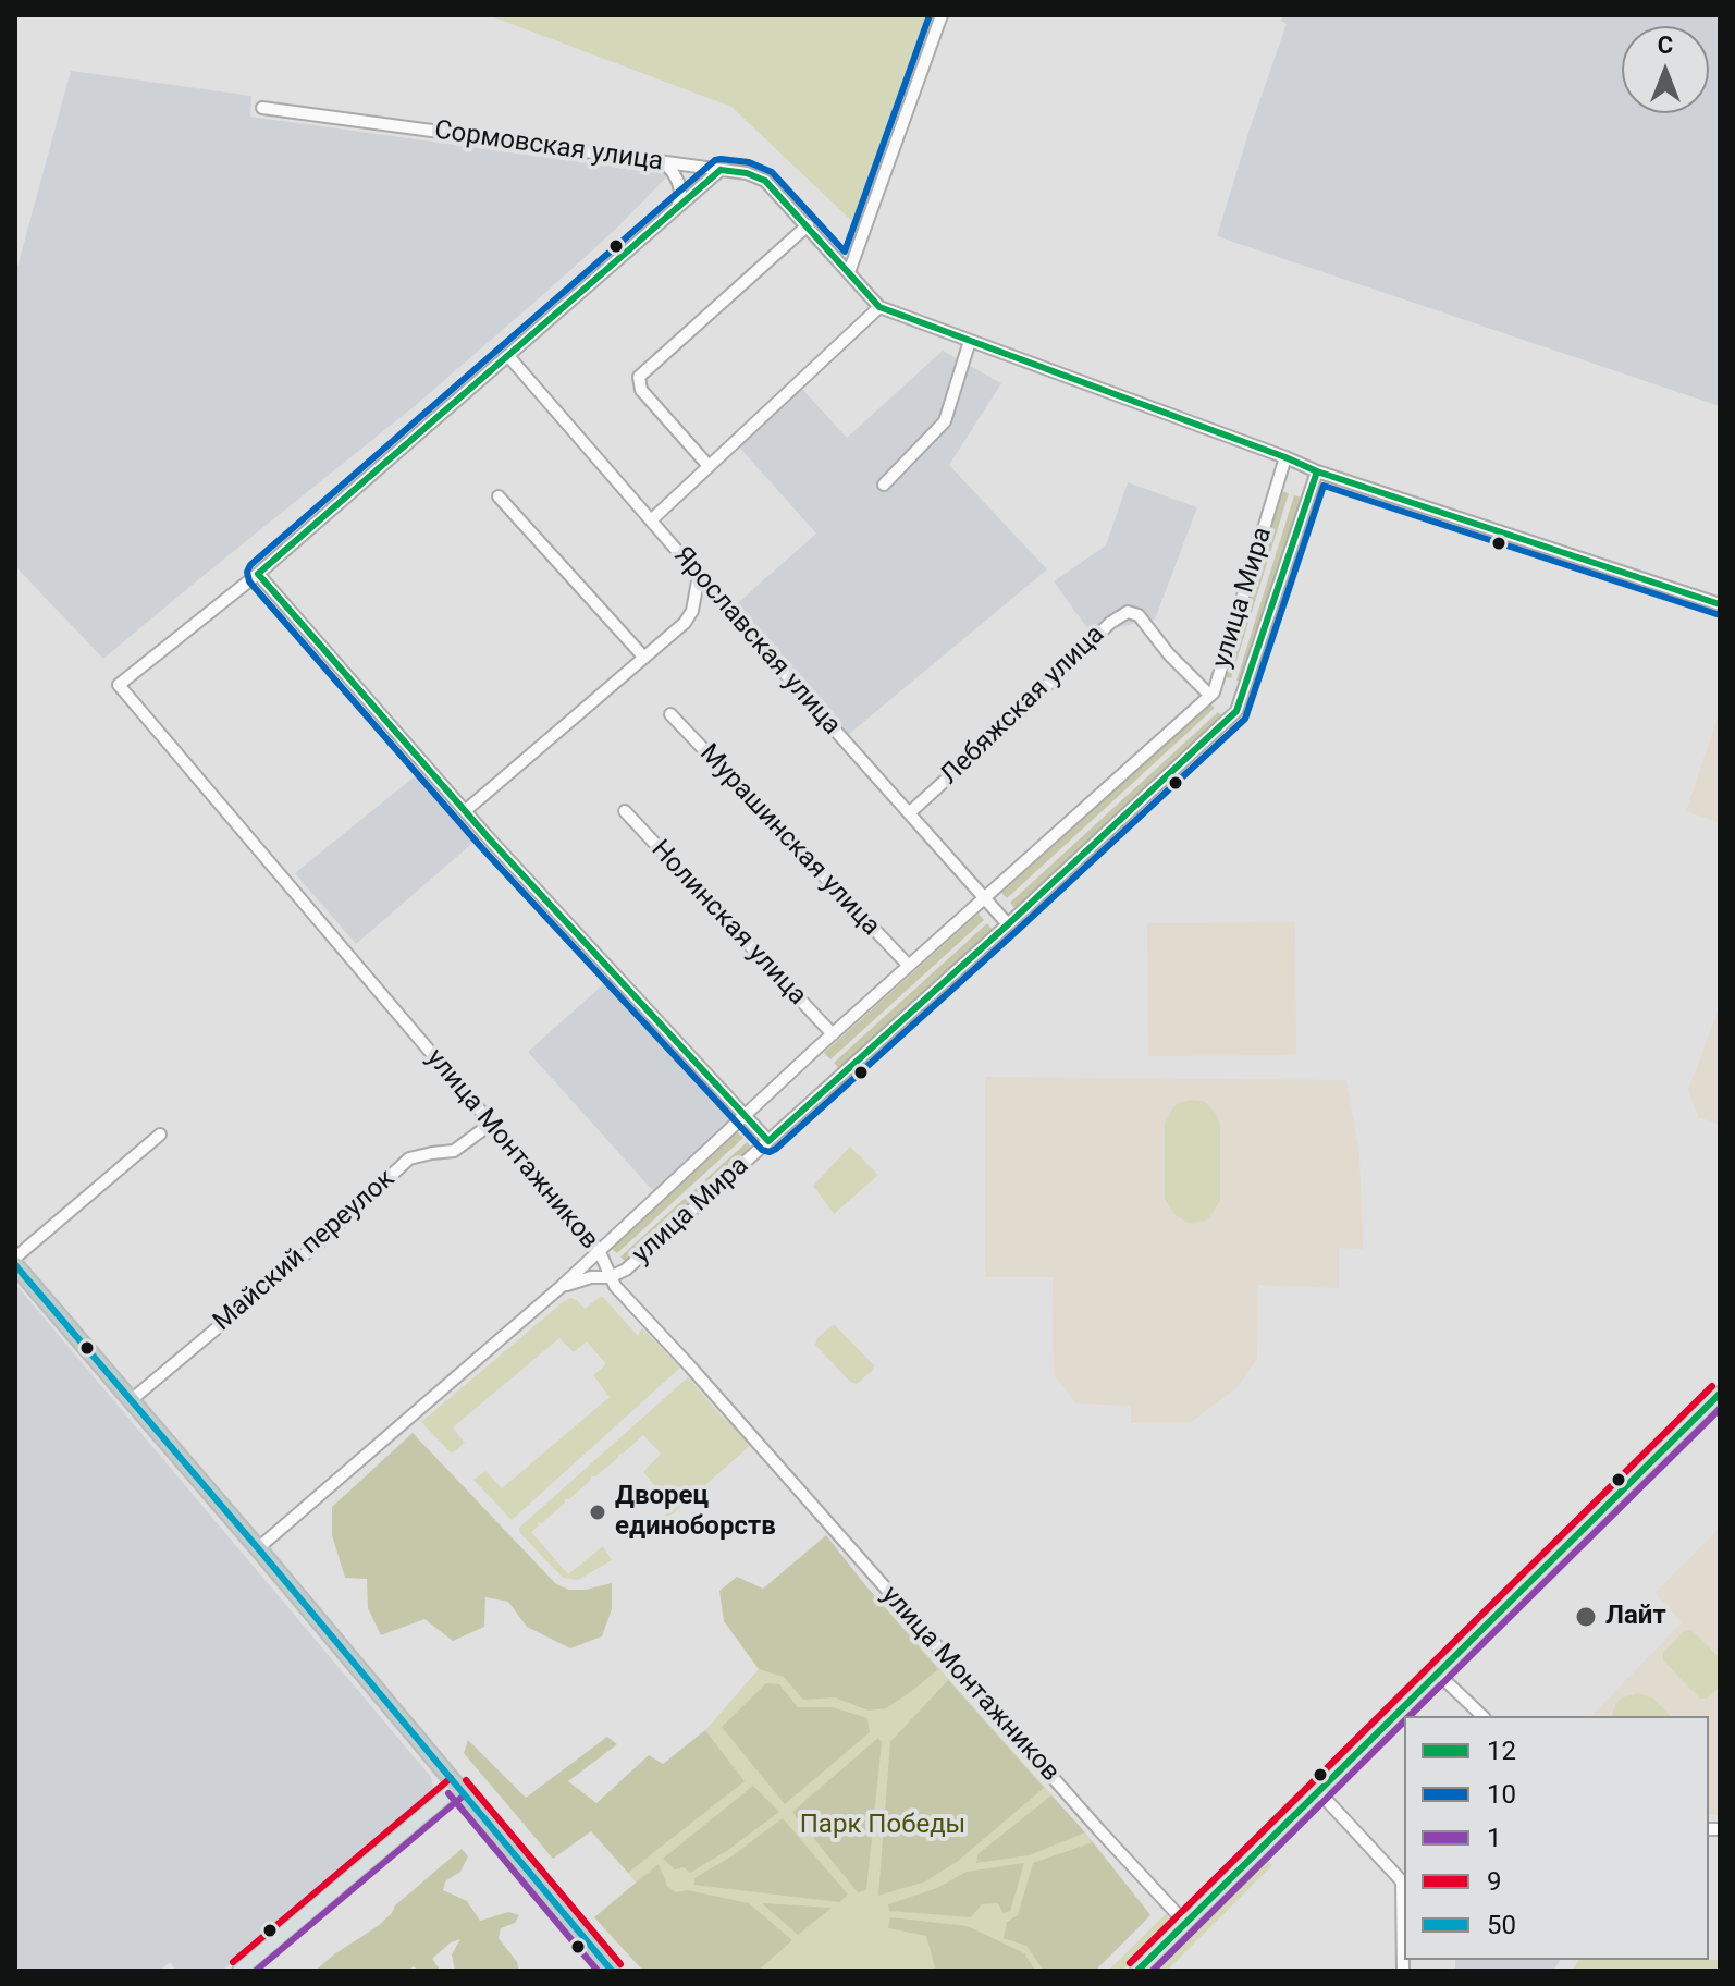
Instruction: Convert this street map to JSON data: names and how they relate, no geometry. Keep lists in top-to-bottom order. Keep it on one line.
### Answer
{"streets":{"street":["Сормовская улица","улица Мира","Ярославская улица","Лебяжская улица","Мурашинская улица","Нолинская улица","улица Монтажников","Майский переулок"]},"crossings":[["Сормовская улица","улица Мира"],["улица Мира","Ярославская улица"],["улица Мира","Лебяжская улица"],["улица Мира","Мурашинская улица"],["улица Мира","Нолинская улица"],["улица Мира","улица Монтажников"],["Ярославская улица","Лебяжская улица"],["улица Монтажников","Майский переулок"]],"parks":["Парк Победы"],"places":["Дворец единоборств","Лайт"],"lines":["transit line 10","transit line 12","transit line 50","transit line 9","transit line 1"],"legend":["12","10","1","9","50"],"north":"top"}
